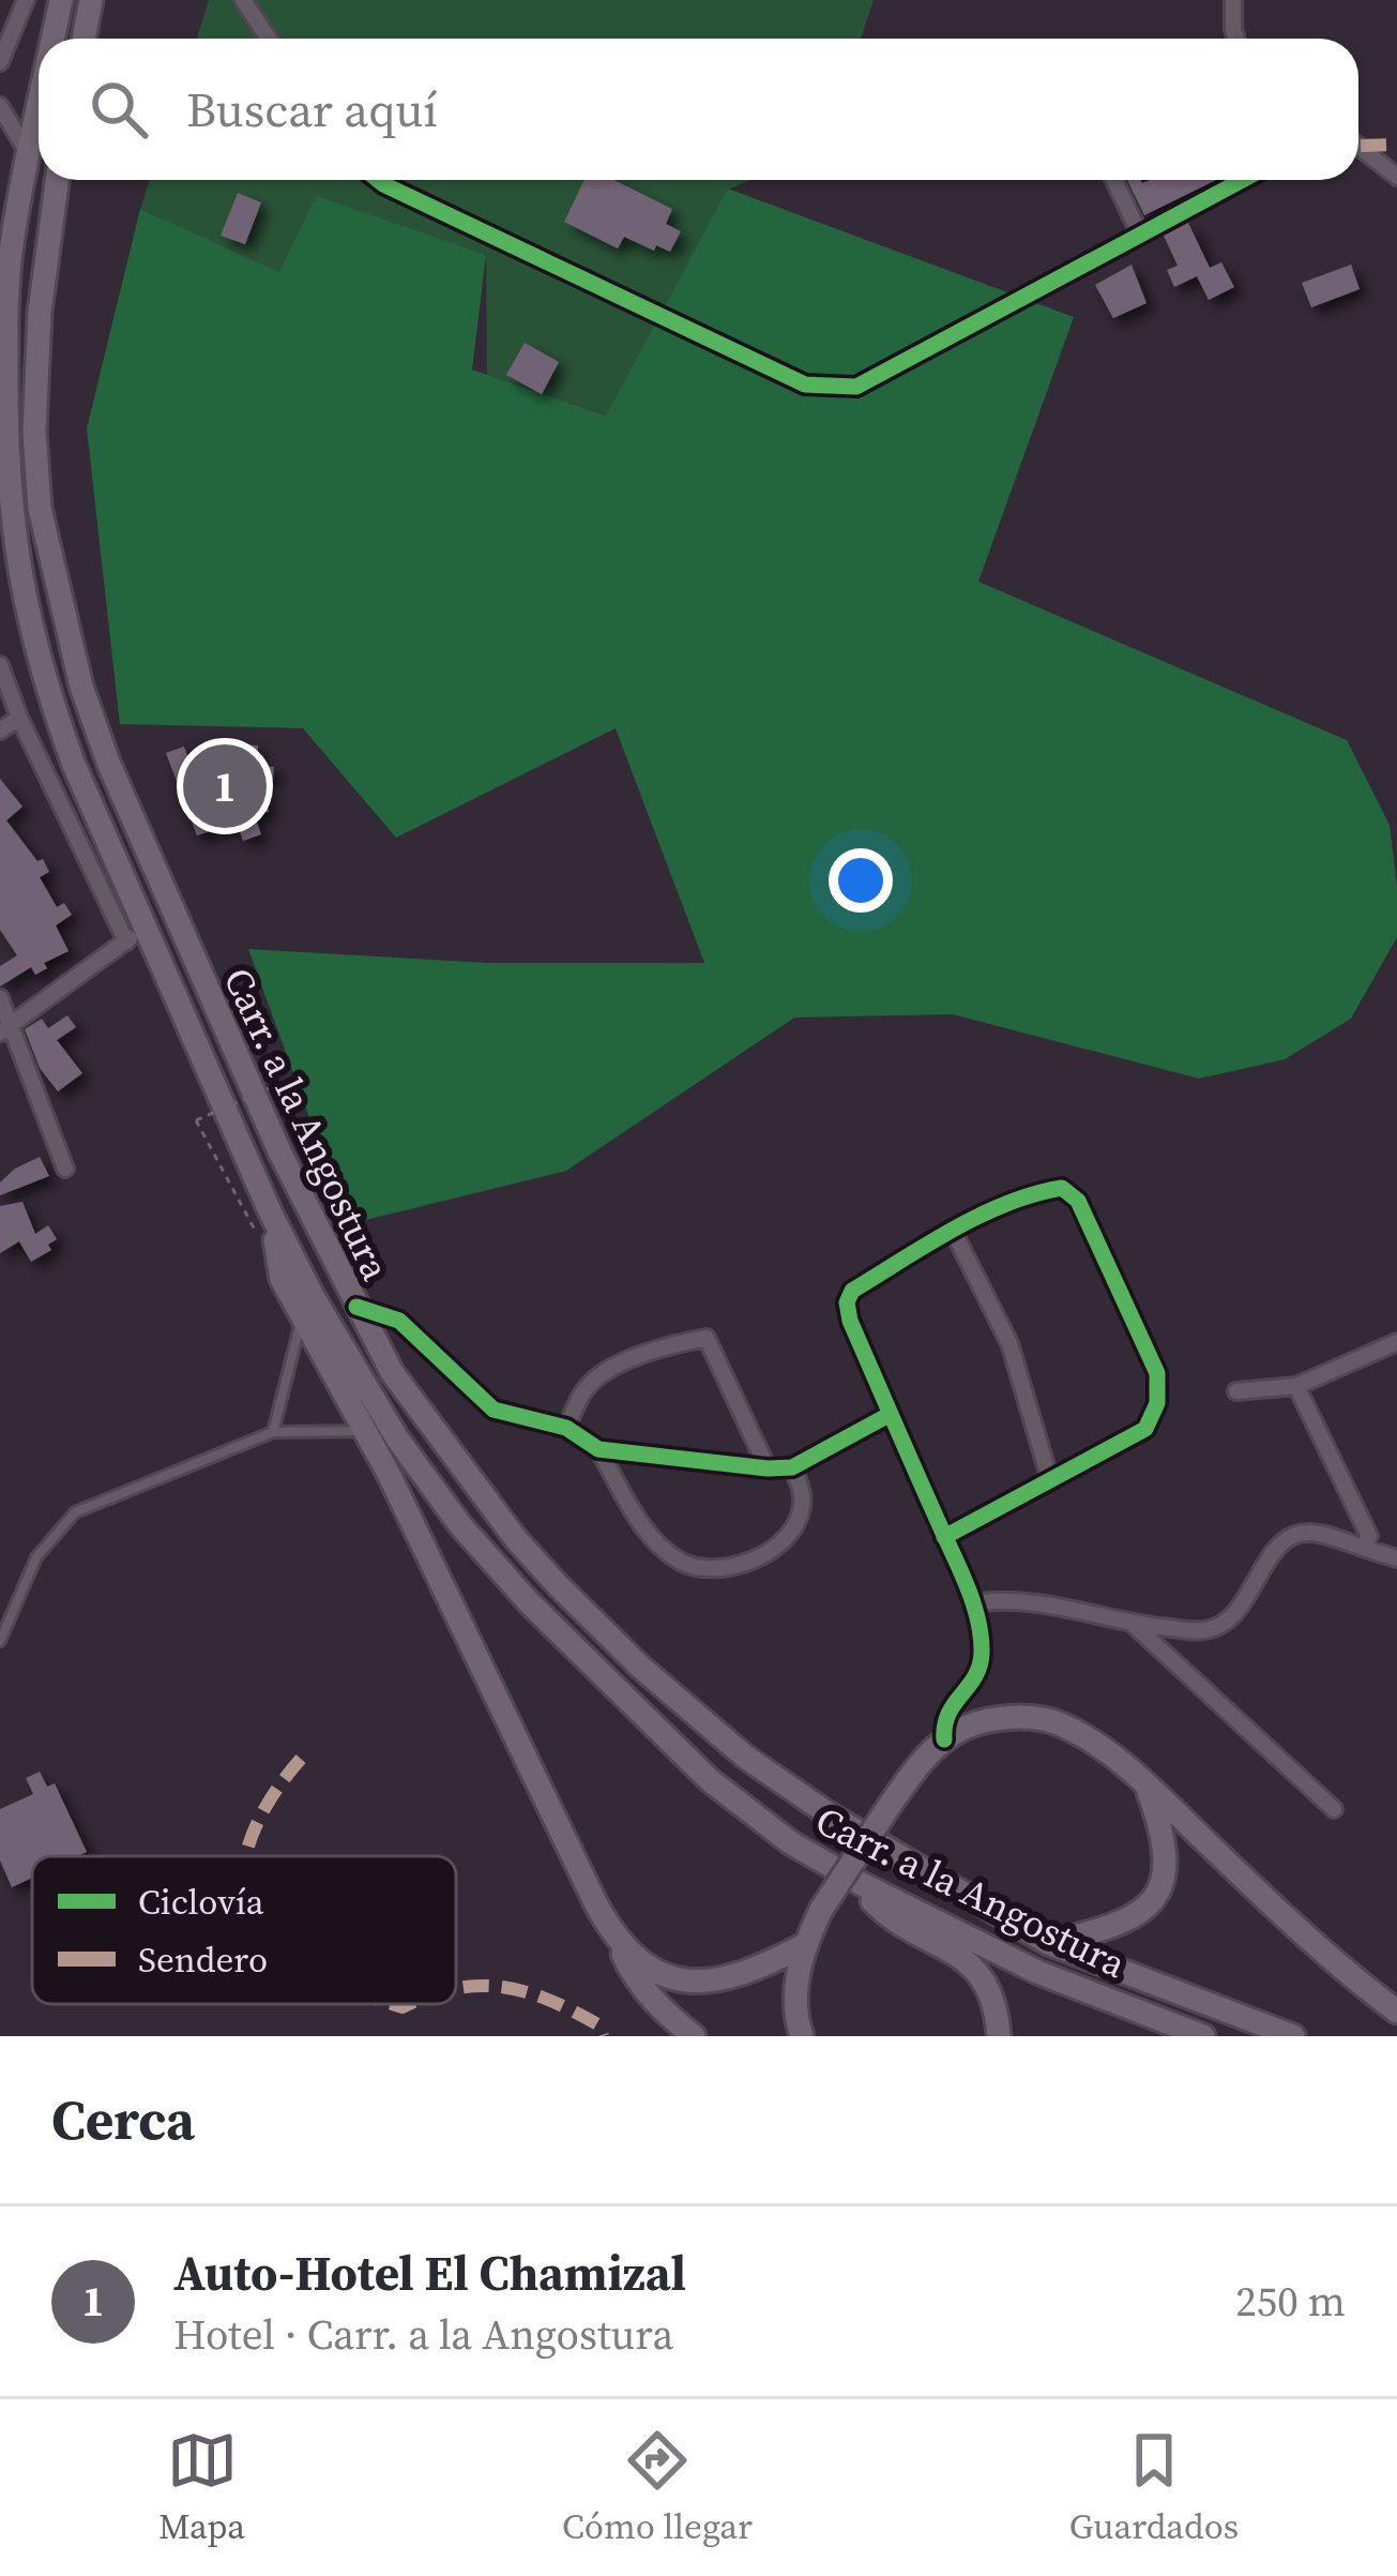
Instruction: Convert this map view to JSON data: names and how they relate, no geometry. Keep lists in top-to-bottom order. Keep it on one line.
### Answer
{"streets":{"main road":["Carr. a la Angostura"]},"legend":["Ciclovía","Sendero"],"page":{"search":"Buscar aquí","pins":"1","heading":"Cerca","list":[{"mark":"1","name":"Auto-Hotel El Chamizal","note":"Hotel · Carr. a la Angostura","value":"250 m"}],"nav":["Mapa","Cómo llegar","Guardados"]}}
